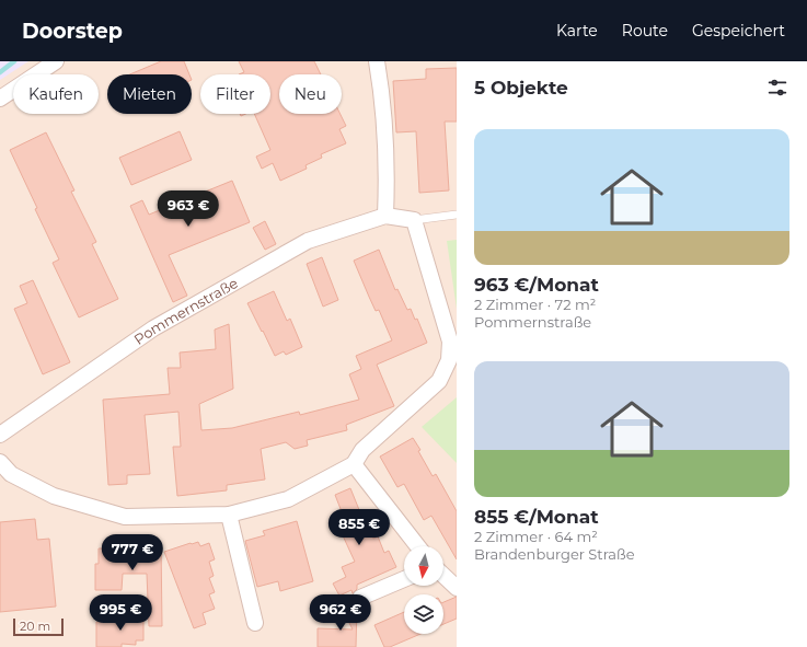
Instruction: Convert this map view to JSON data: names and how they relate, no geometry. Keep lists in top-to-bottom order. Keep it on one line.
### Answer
{"streets":{"street":["Pommernstraße"]},"scale_bar":"20 m","north":"bottom","page":{"header":"Doorstep","nav":["Karte","Route","Gespeichert"],"heading":"5 Objekte","chip":["Kaufen","Mieten","Filter","Neu"],"list":[{"name":"963 €/Monat","note":"2 Zimmer · 72 m² · Pommernstraße"},{"name":"855 €/Monat","note":"2 Zimmer · 64 m² · Brandenburger Straße"}],"price":["963 €","855 €","777 €","995 €","962 €"],"scale":"20 m"}}
